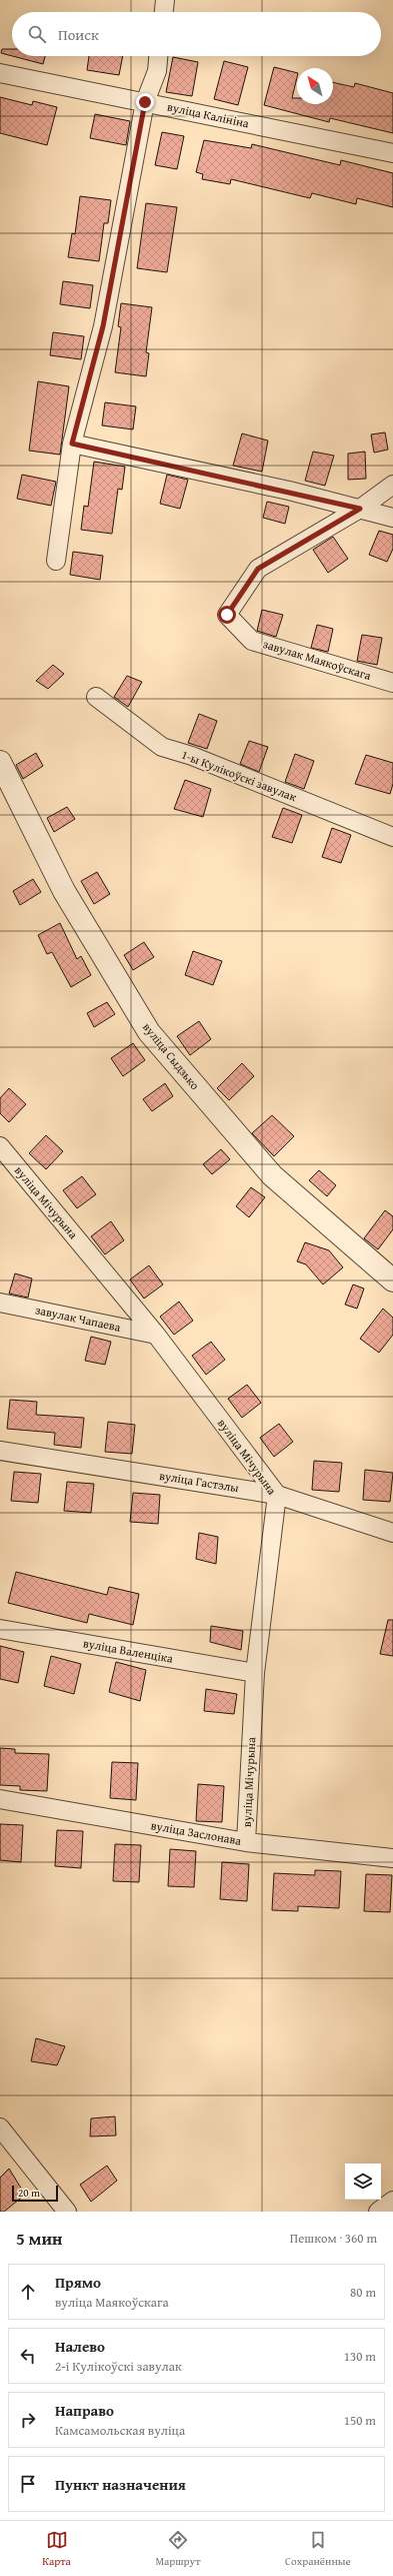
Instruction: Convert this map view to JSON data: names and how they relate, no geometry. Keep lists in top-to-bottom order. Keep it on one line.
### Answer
{"streets":{"street":["вуліца Калініна","завулак Маякоўскага","1-ы Кулікоўскі завулак","вуліца Сыдзько","вуліца Мічурына","завулак Чапаева","вуліца Гастэлы","вуліца Валенціка","вуліца Заслонава"]},"crossings":[["вуліца Мічурына","завулак Чапаева"],["вуліца Мічурына","вуліца Гастэлы"],["вуліца Мічурына","вуліца Валенціка"],["вуліца Мічурына","вуліца Заслонава"]],"scale_bar":"20 m","north":"top left","page":{"search":"Поиск","scale":"20 m","heading":["5 мин","Пешком · 360 m"],"list":[["Прямо","вуліца Маякоўскага","80 m"],["Налево","2-і Кулікоўскі завулак","130 m"],["Направо","Камсамольская вуліца","150 m"],"Пункт назначения"],"nav":["Карта","Маршрут","Сохранённые"]}}
